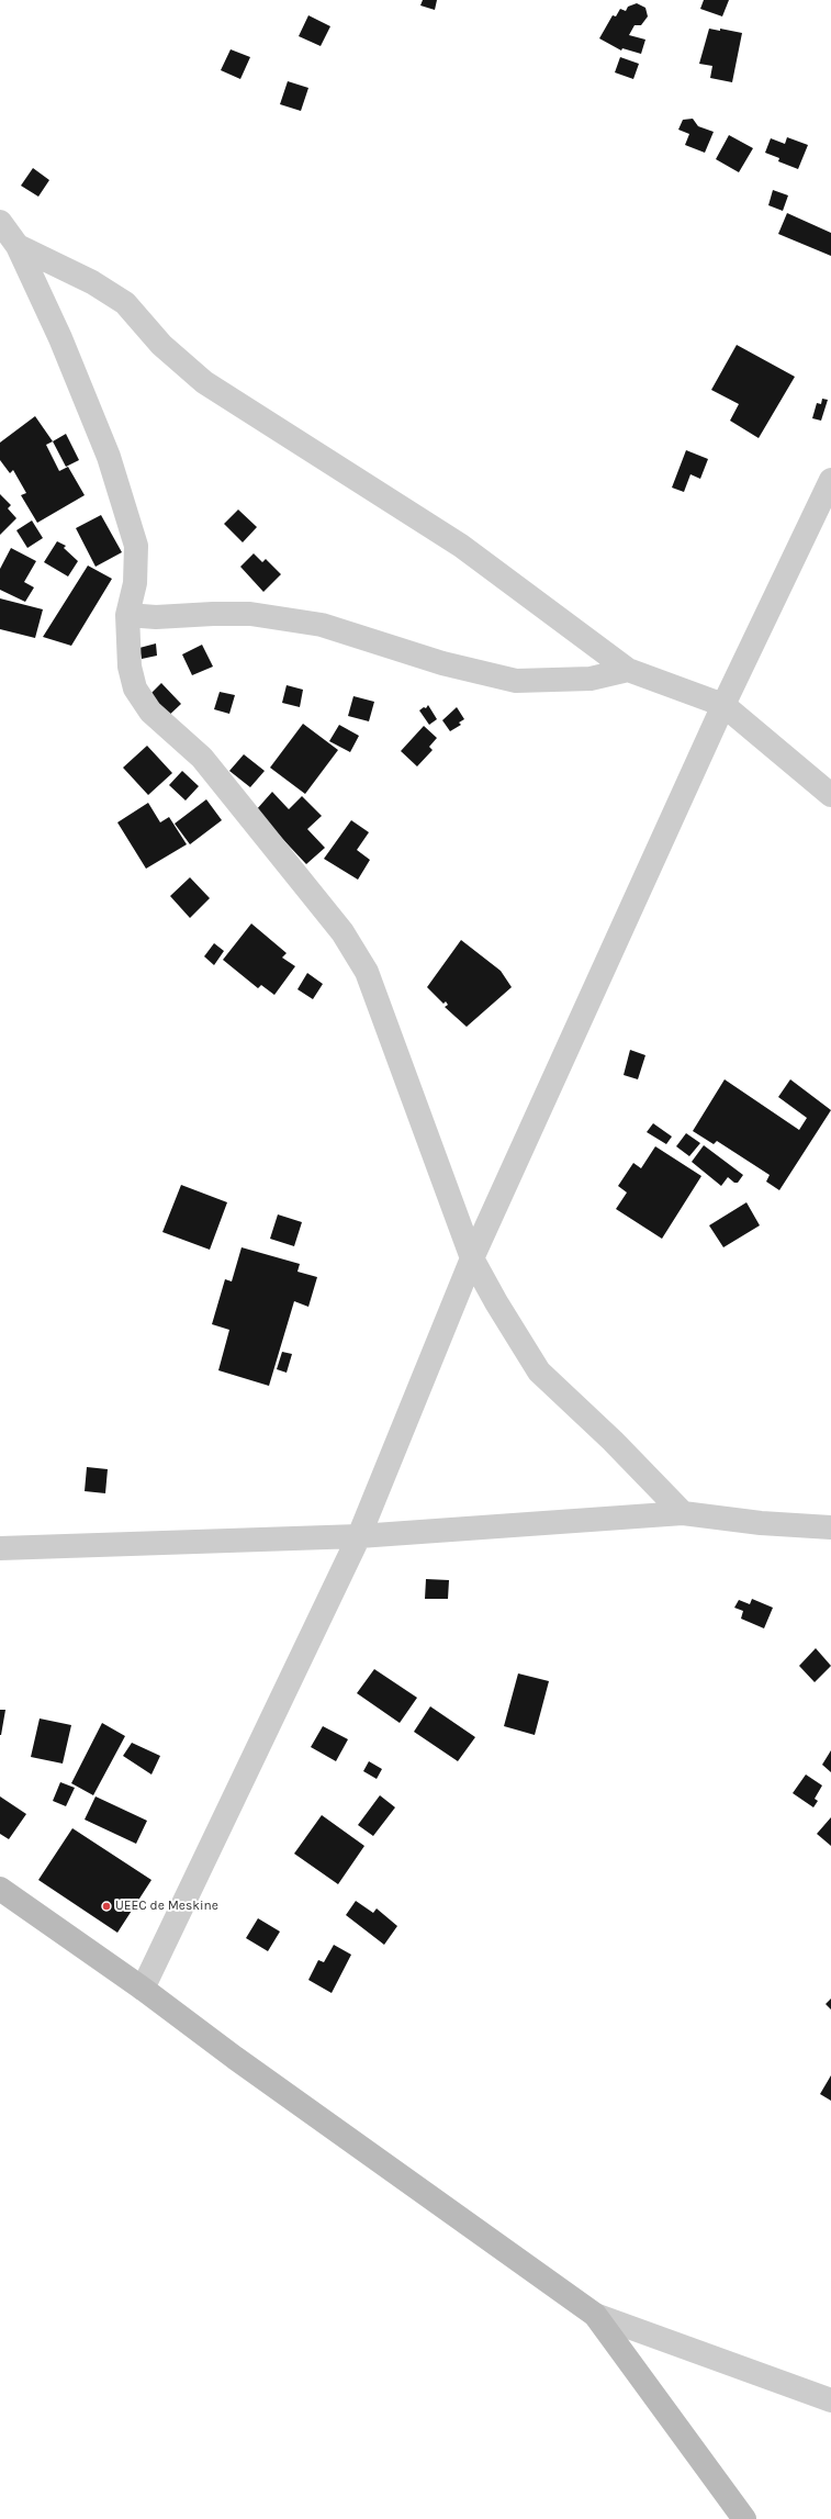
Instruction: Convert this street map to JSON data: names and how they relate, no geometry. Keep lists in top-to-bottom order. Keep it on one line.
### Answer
{"places":["UEEC de Meskine"]}
